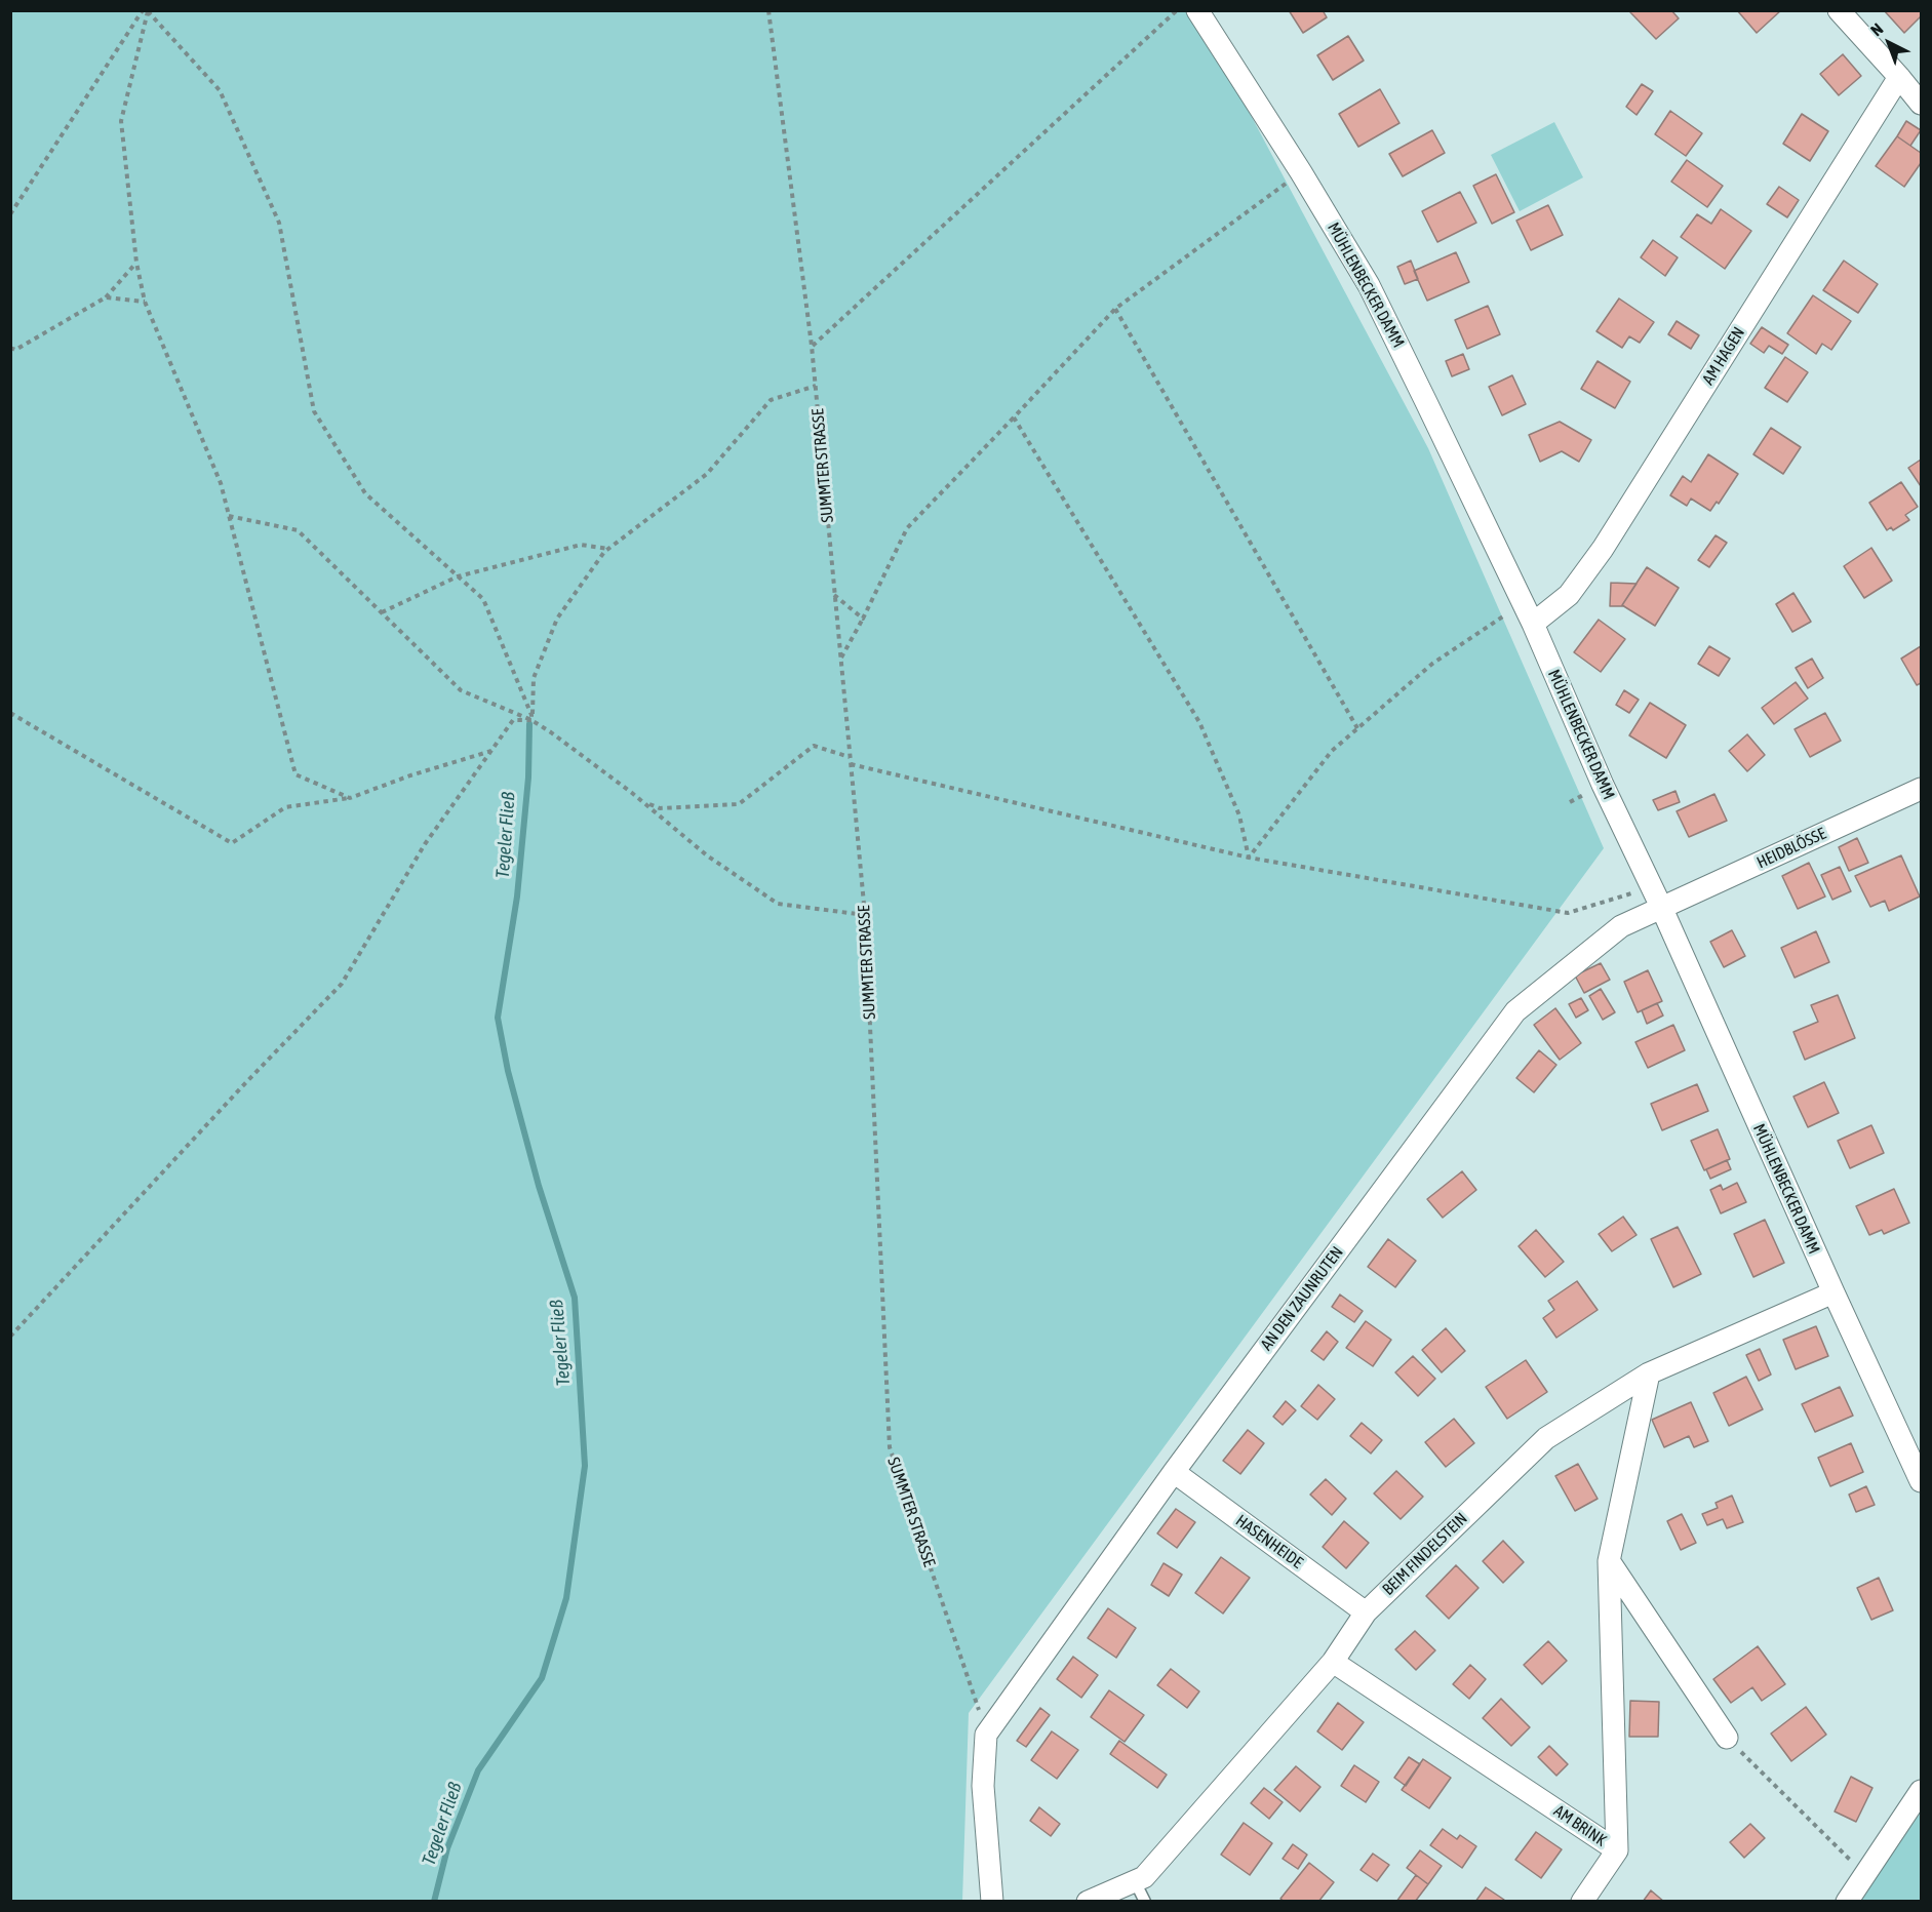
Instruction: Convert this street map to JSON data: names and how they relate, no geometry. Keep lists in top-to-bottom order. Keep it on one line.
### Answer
{"streets":{"street":["MÜHLENBECKER DAMM","AM HAGEN","HEIDBLÖSSE","AN DEN ZAUNRUTEN","HASENHEIDE","BEIM FINDELSTEIN","AM BRINK"],"path":["SUMMTER STRASSE"]},"crossings":[["MÜHLENBECKER DAMM","AM HAGEN"],["MÜHLENBECKER DAMM","HEIDBLÖSSE"],["MÜHLENBECKER DAMM","AN DEN ZAUNRUTEN"],["MÜHLENBECKER DAMM","BEIM FINDELSTEIN"],["SUMMTER STRASSE","AN DEN ZAUNRUTEN"],["HEIDBLÖSSE","AN DEN ZAUNRUTEN"],["AN DEN ZAUNRUTEN","HASENHEIDE"],["HASENHEIDE","BEIM FINDELSTEIN"],["BEIM FINDELSTEIN","AM BRINK"]],"water":["Tegeler Fließ"],"north":"top left"}
